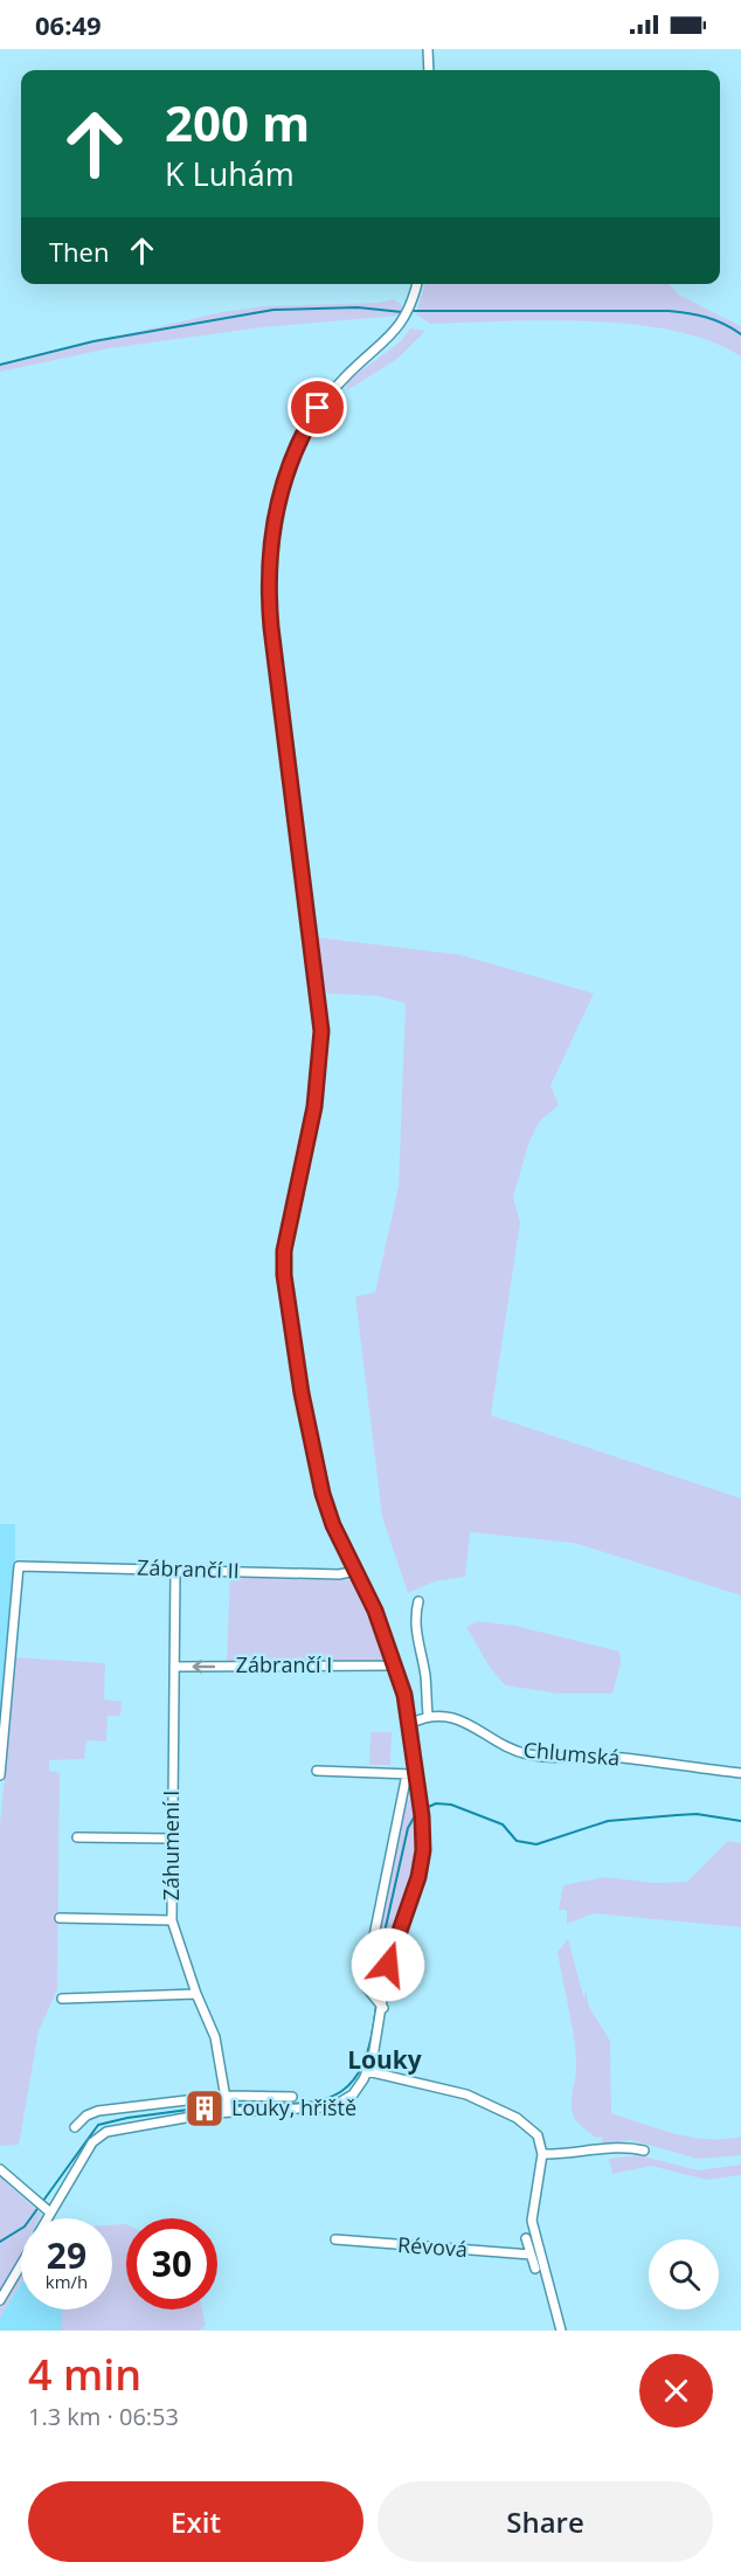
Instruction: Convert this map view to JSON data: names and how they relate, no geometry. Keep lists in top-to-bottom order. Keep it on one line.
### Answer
{"streets":{"street":["Zábrančí II","Zábrančí I","Chlumská","Záhumení I","Révová"]},"crossings":[["Zábrančí II","Záhumení I"],["Zábrančí I","Záhumení I"]],"one_way":["Zábrančí I"],"districts":["Louky"],"places":{"building":["Louky, hřiště"]},"page":{"status":"06:49","turn":["200 m","K Luhám"],"then":"Then","speed":"29 km/h","limit":"30","heading":["4 min","1.3 km · 06:53"],"buttons":["Exit","Share"]}}
